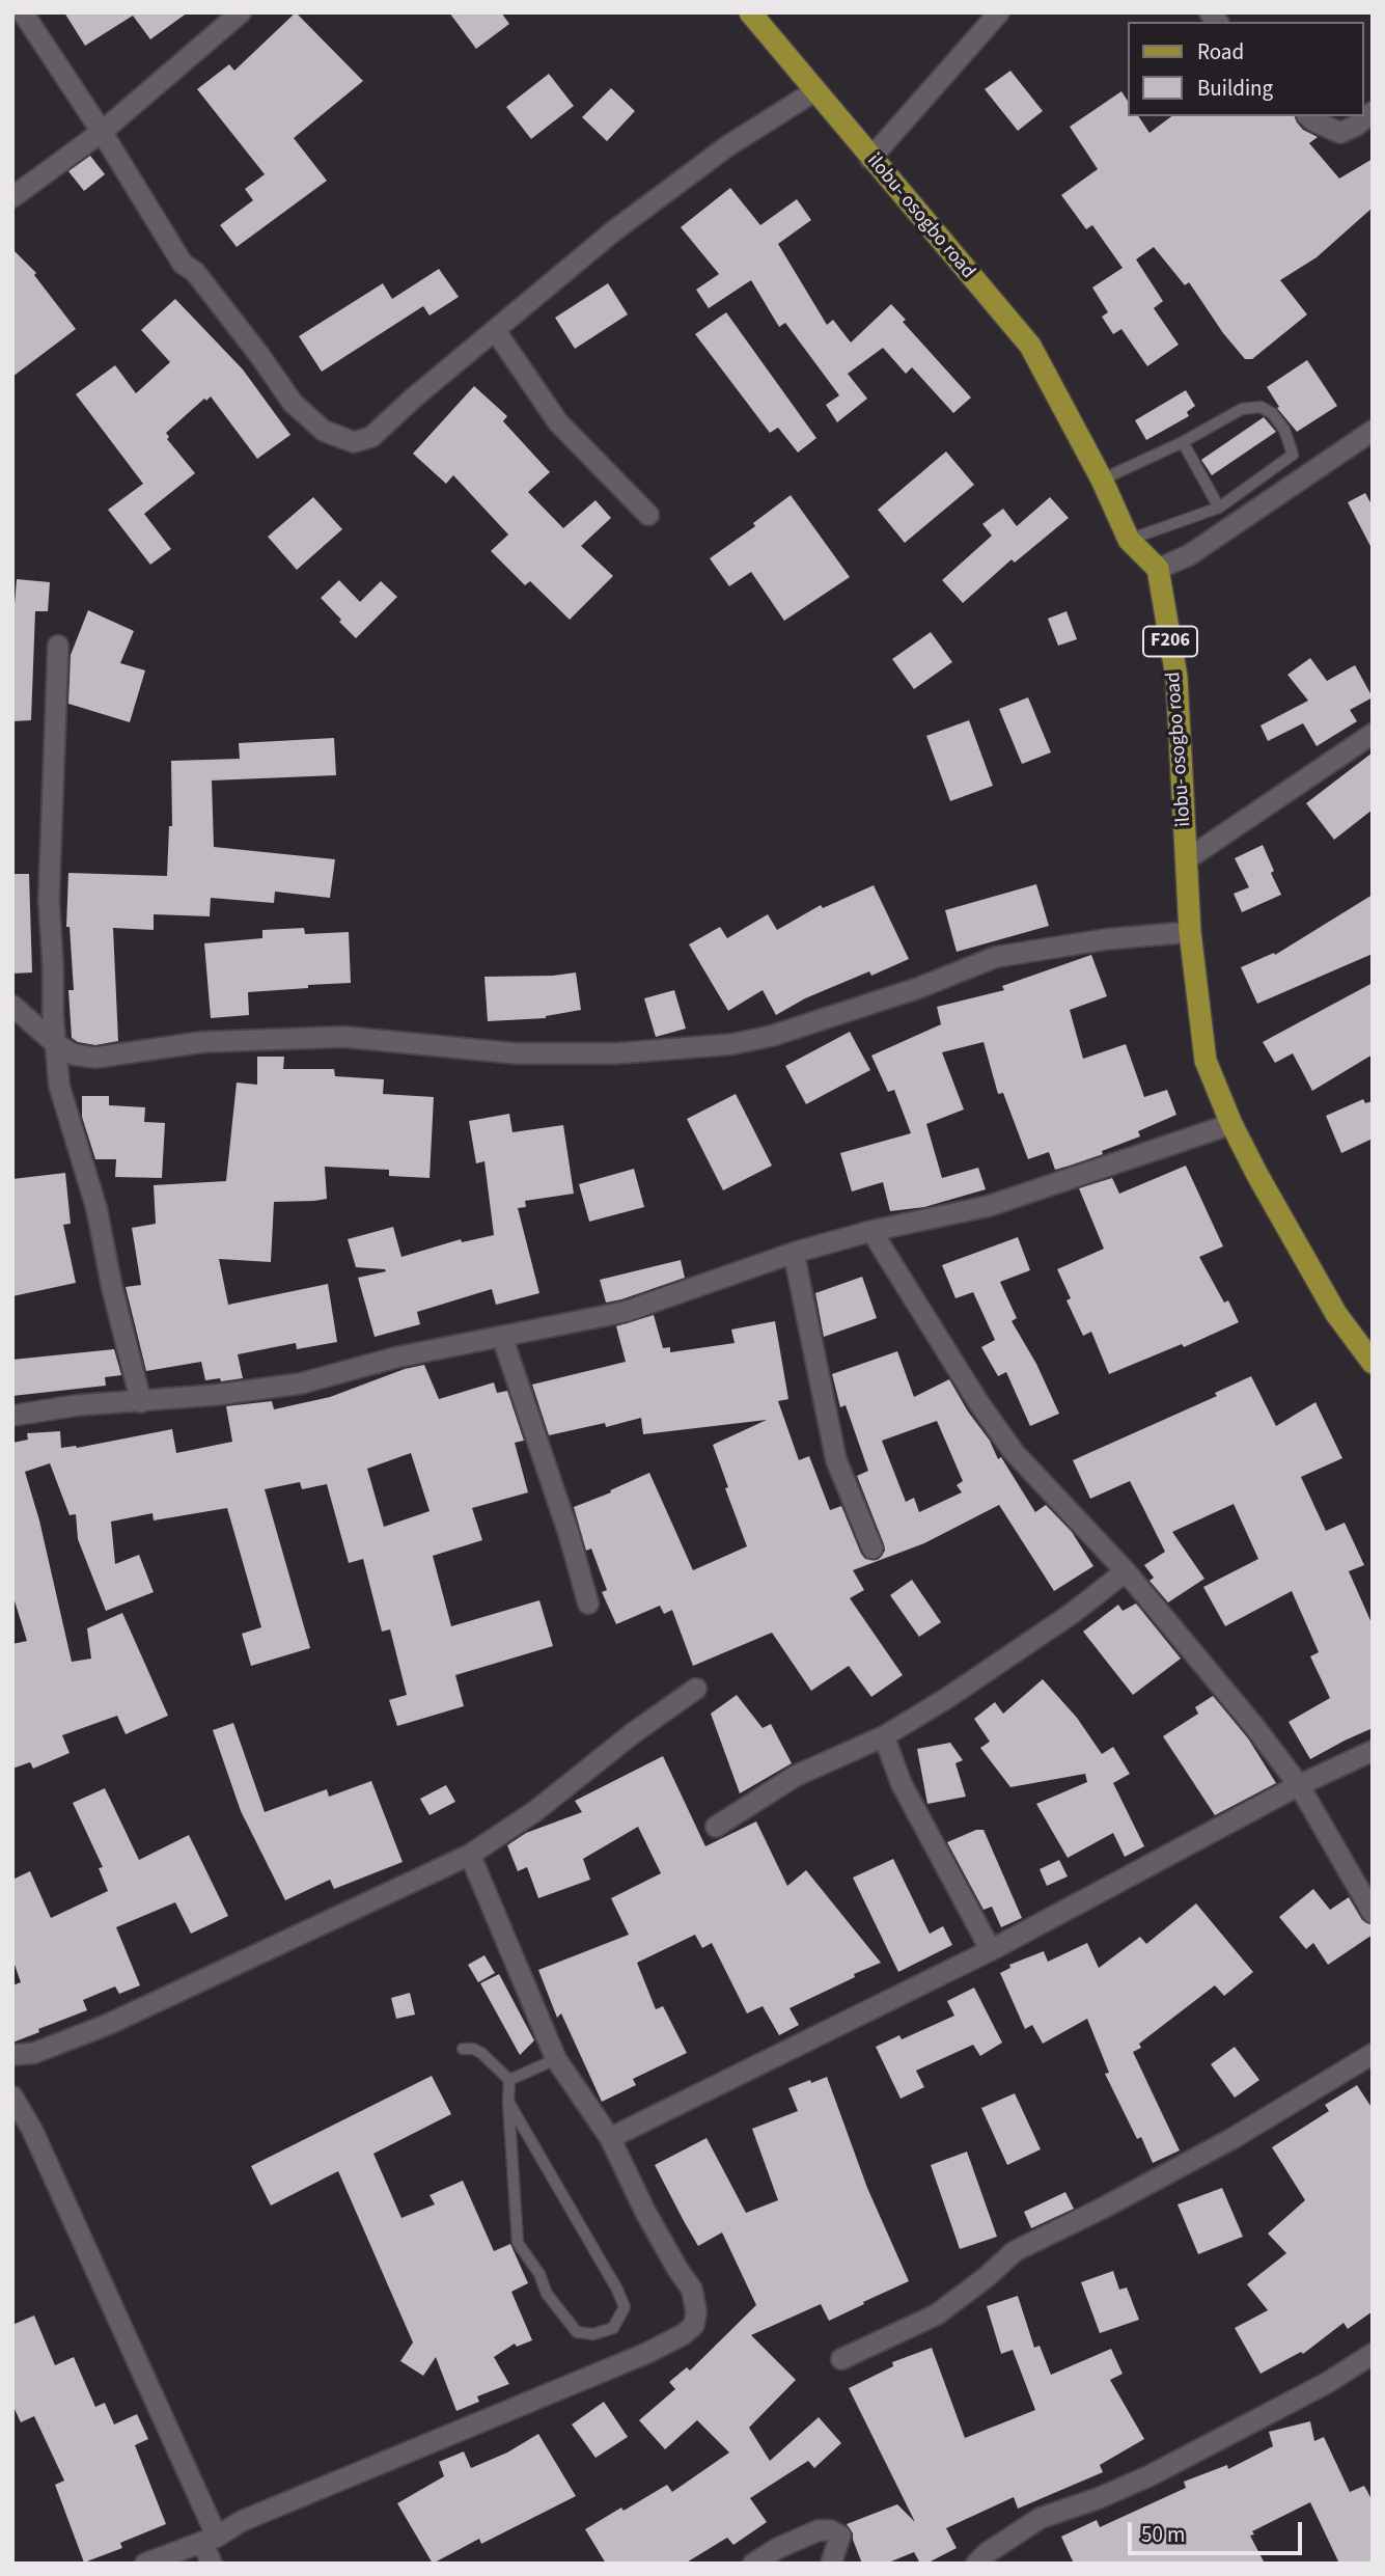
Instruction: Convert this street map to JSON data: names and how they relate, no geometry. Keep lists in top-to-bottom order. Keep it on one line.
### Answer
{"streets":{"main road":["ilobu- osogbo road","F206"]},"legend":["Road","Building"],"scale_bar":"50 m"}
